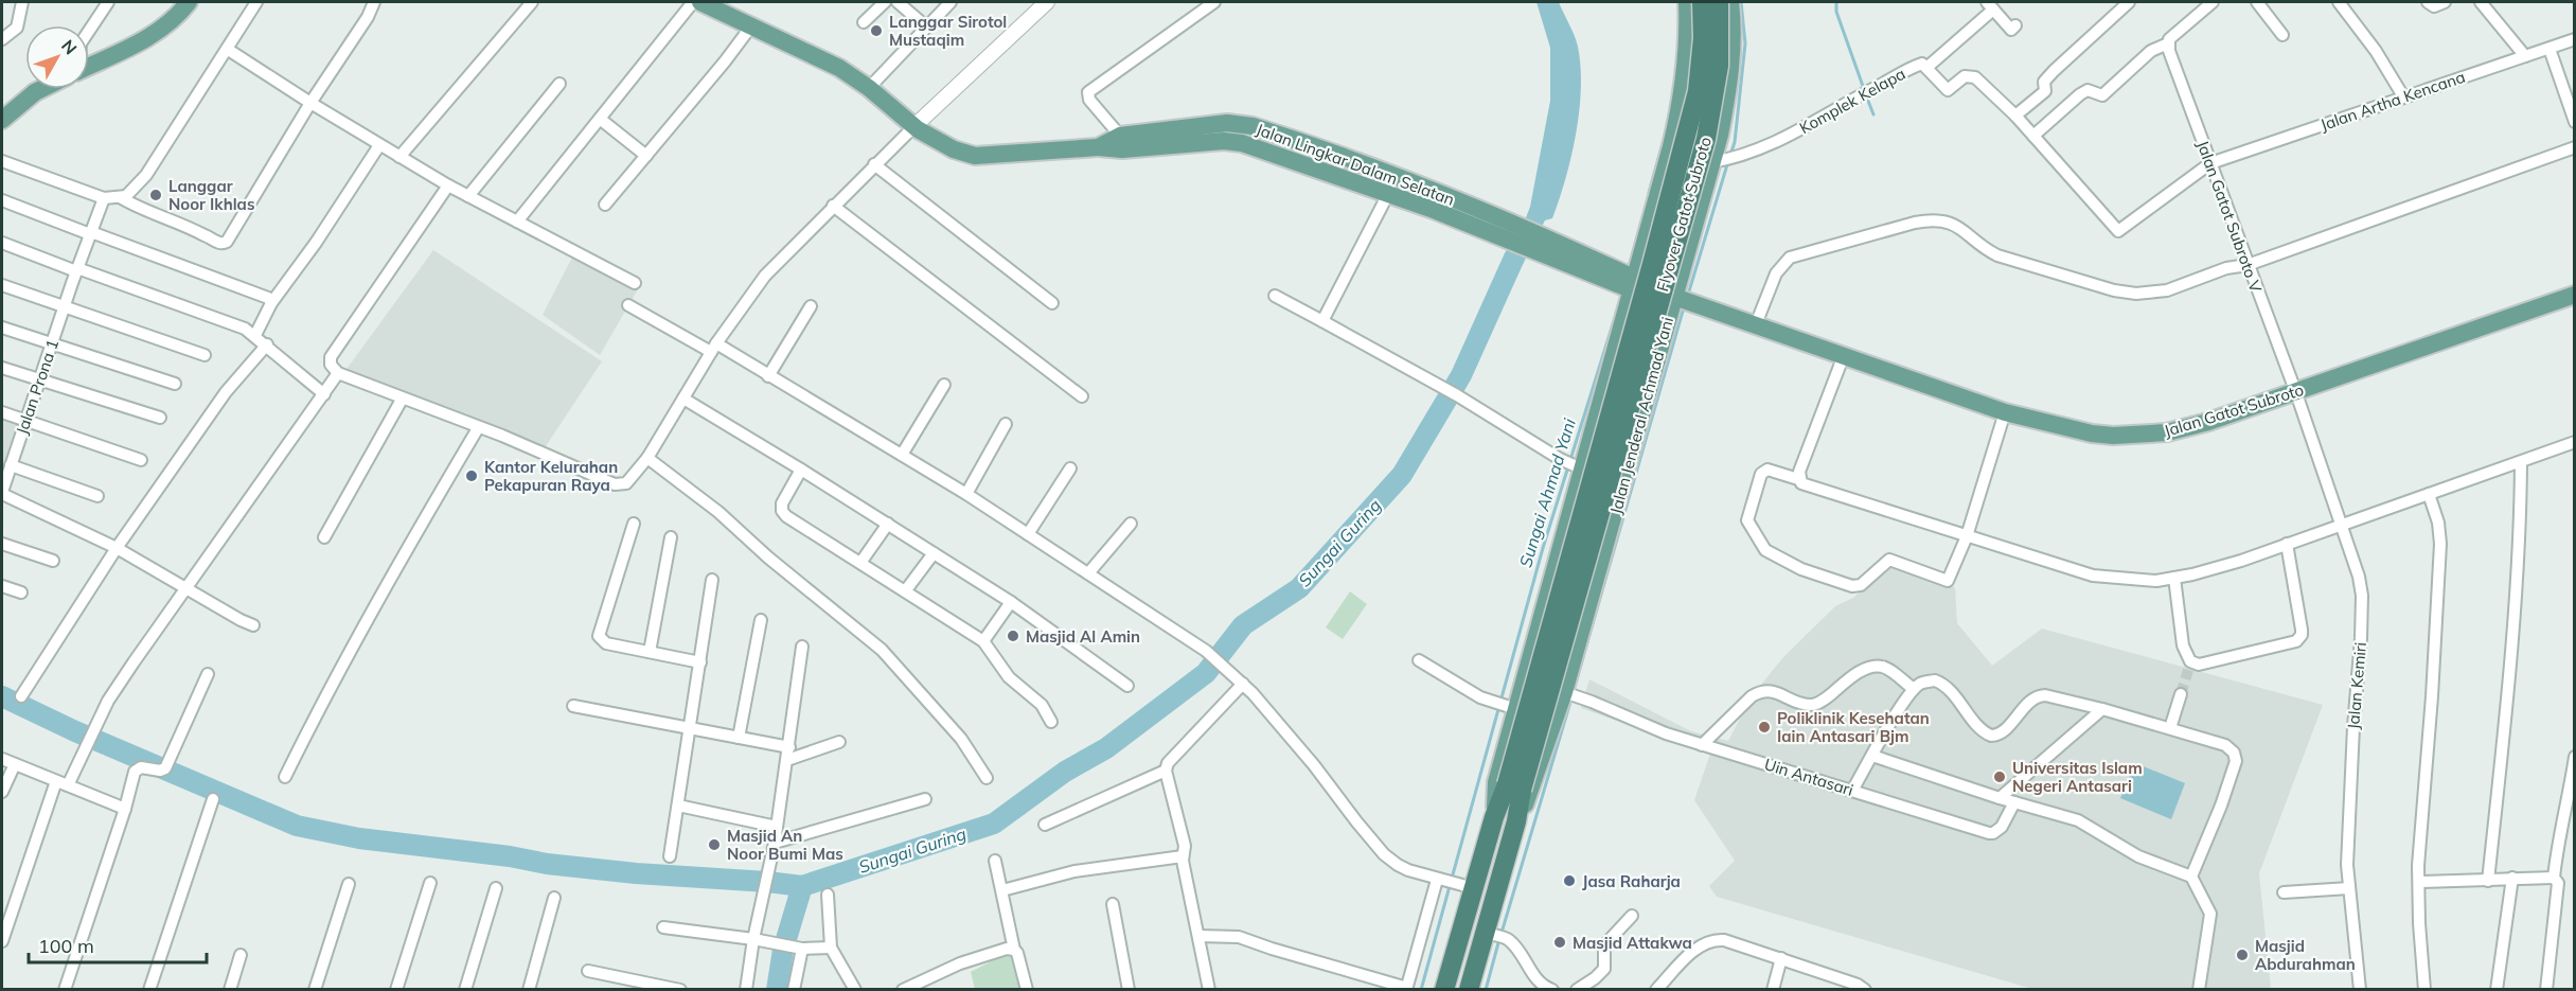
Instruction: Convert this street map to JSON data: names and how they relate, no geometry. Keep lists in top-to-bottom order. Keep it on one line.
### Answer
{"streets":{"highway":["Flyover Gatot Subroto","Jalan Jenderal Achmad Yani"],"main road":["Jalan Lingkar Dalam Selatan","Jalan Gatot Subroto"],"street":["Komplek Kelapa","Jalan Artha Kencana","Jalan Gatot Subroto V","Jalan Prona 1","Jalan Kemiri","Uin Antasari"]},"crossings":[["Komplek Kelapa","Jalan Jenderal Achmad Yani"],["Jalan Artha Kencana","Jalan Gatot Subroto V"],["Jalan Lingkar Dalam Selatan","Jalan Gatot Subroto"],["Jalan Lingkar Dalam Selatan","Jalan Jenderal Achmad Yani"],["Flyover Gatot Subroto","Jalan Jenderal Achmad Yani"],["Jalan Gatot Subroto V","Jalan Gatot Subroto"],["Jalan Gatot Subroto V","Jalan Kemiri"],["Jalan Gatot Subroto","Jalan Jenderal Achmad Yani"],["Jalan Gatot Subroto","Jalan Kemiri"],["Jalan Jenderal Achmad Yani","Uin Antasari"]],"water":["Sungai Ahmad Yani","Sungai Guring"],"places":["Langgar Sirotol Mustaqim","Langgar Noor Ikhlas","Kantor Kelurahan Pekapuran Raya","Masjid Al Amin","Poliklinik Kesehatan Iain Antasari Bjm","Universitas Islam Negeri Antasari","Masjid An Noor Bumi Mas","Jasa Raharja","Masjid Attakwa","Masjid Abdurahman"],"scale_bar":"100 m","north":"top right"}
